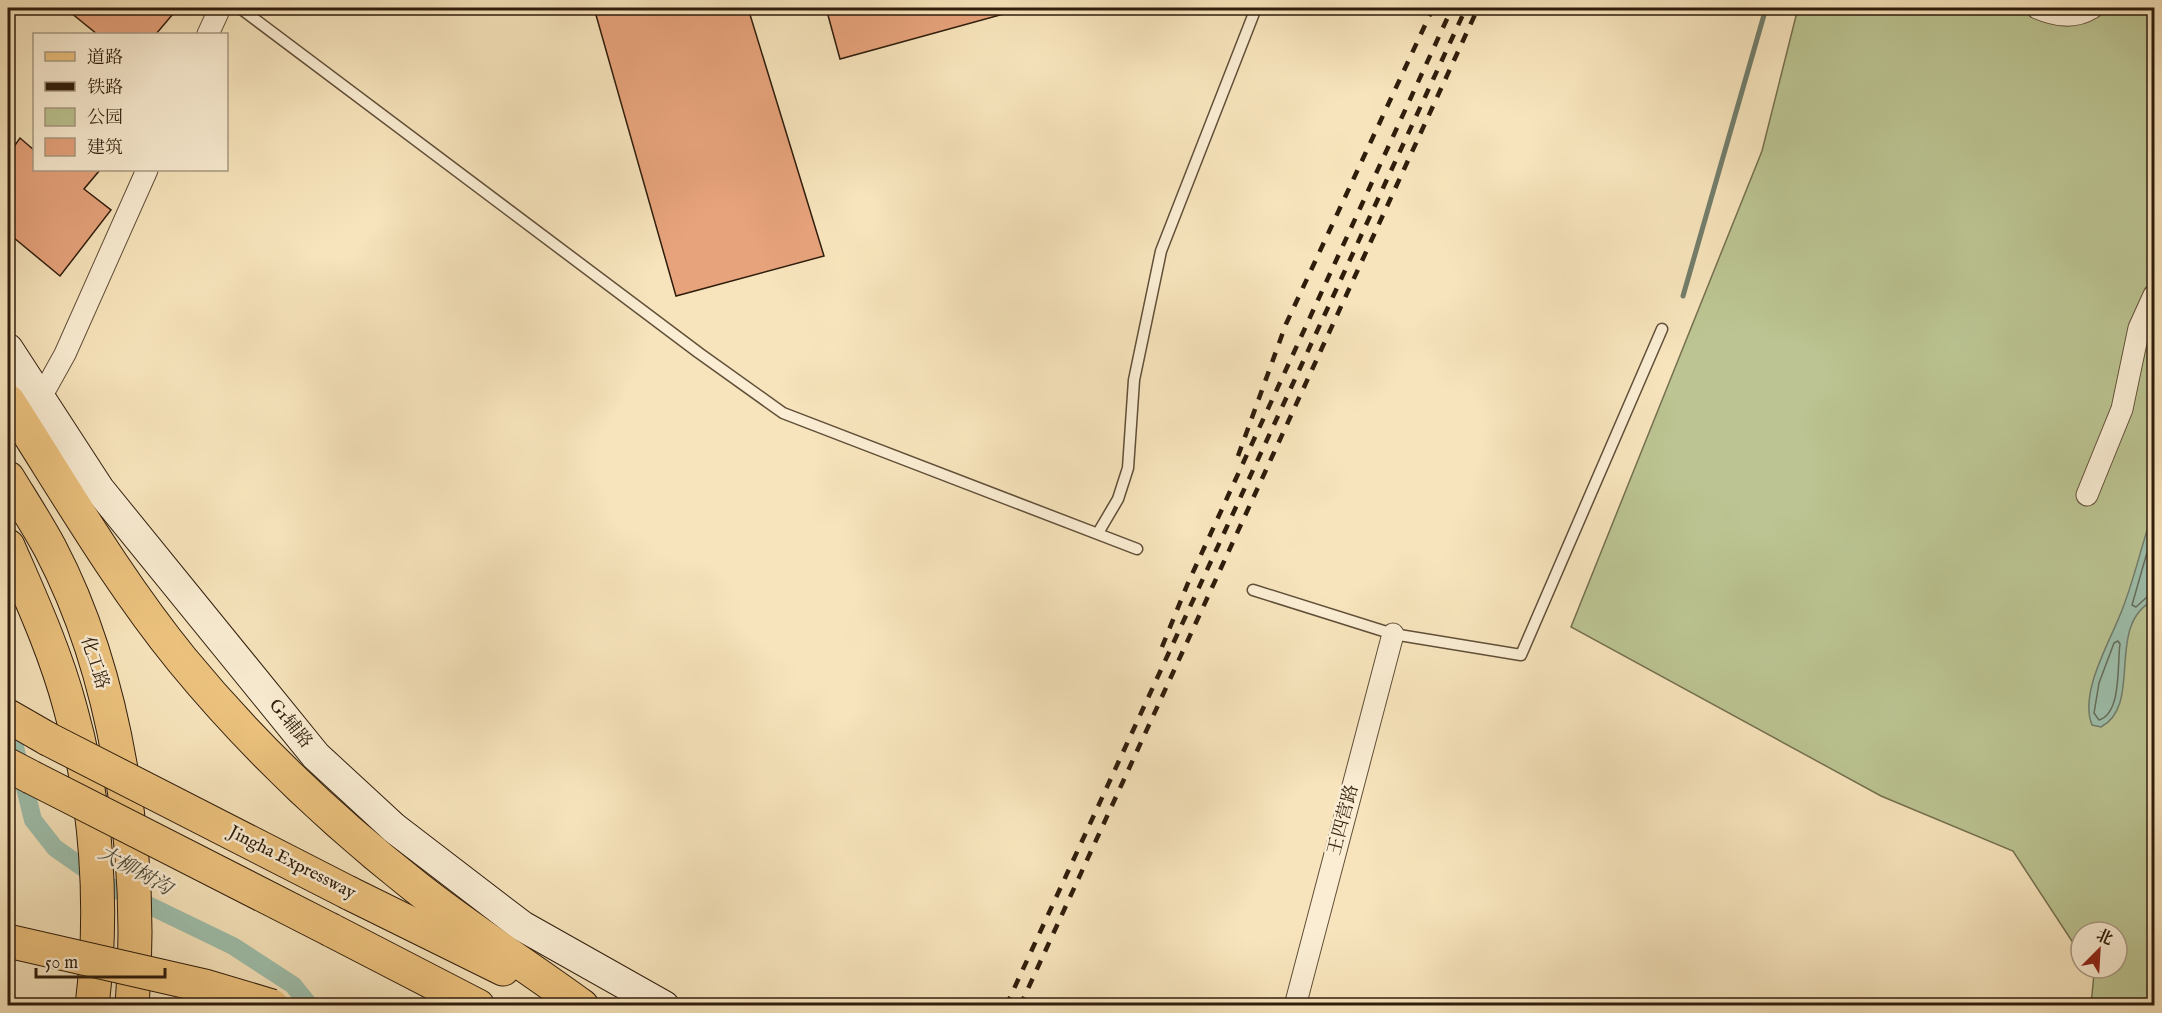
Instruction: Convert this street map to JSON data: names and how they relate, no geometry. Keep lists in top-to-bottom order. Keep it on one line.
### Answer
{"streets":{"main road":["化工路","G1辅路","Jingha Expressway"],"street":["王四营路"]},"water":["大柳树沟"],"legend":["道路","铁路","公园","建筑"],"scale_bar":"50 m","north":"top right"}
